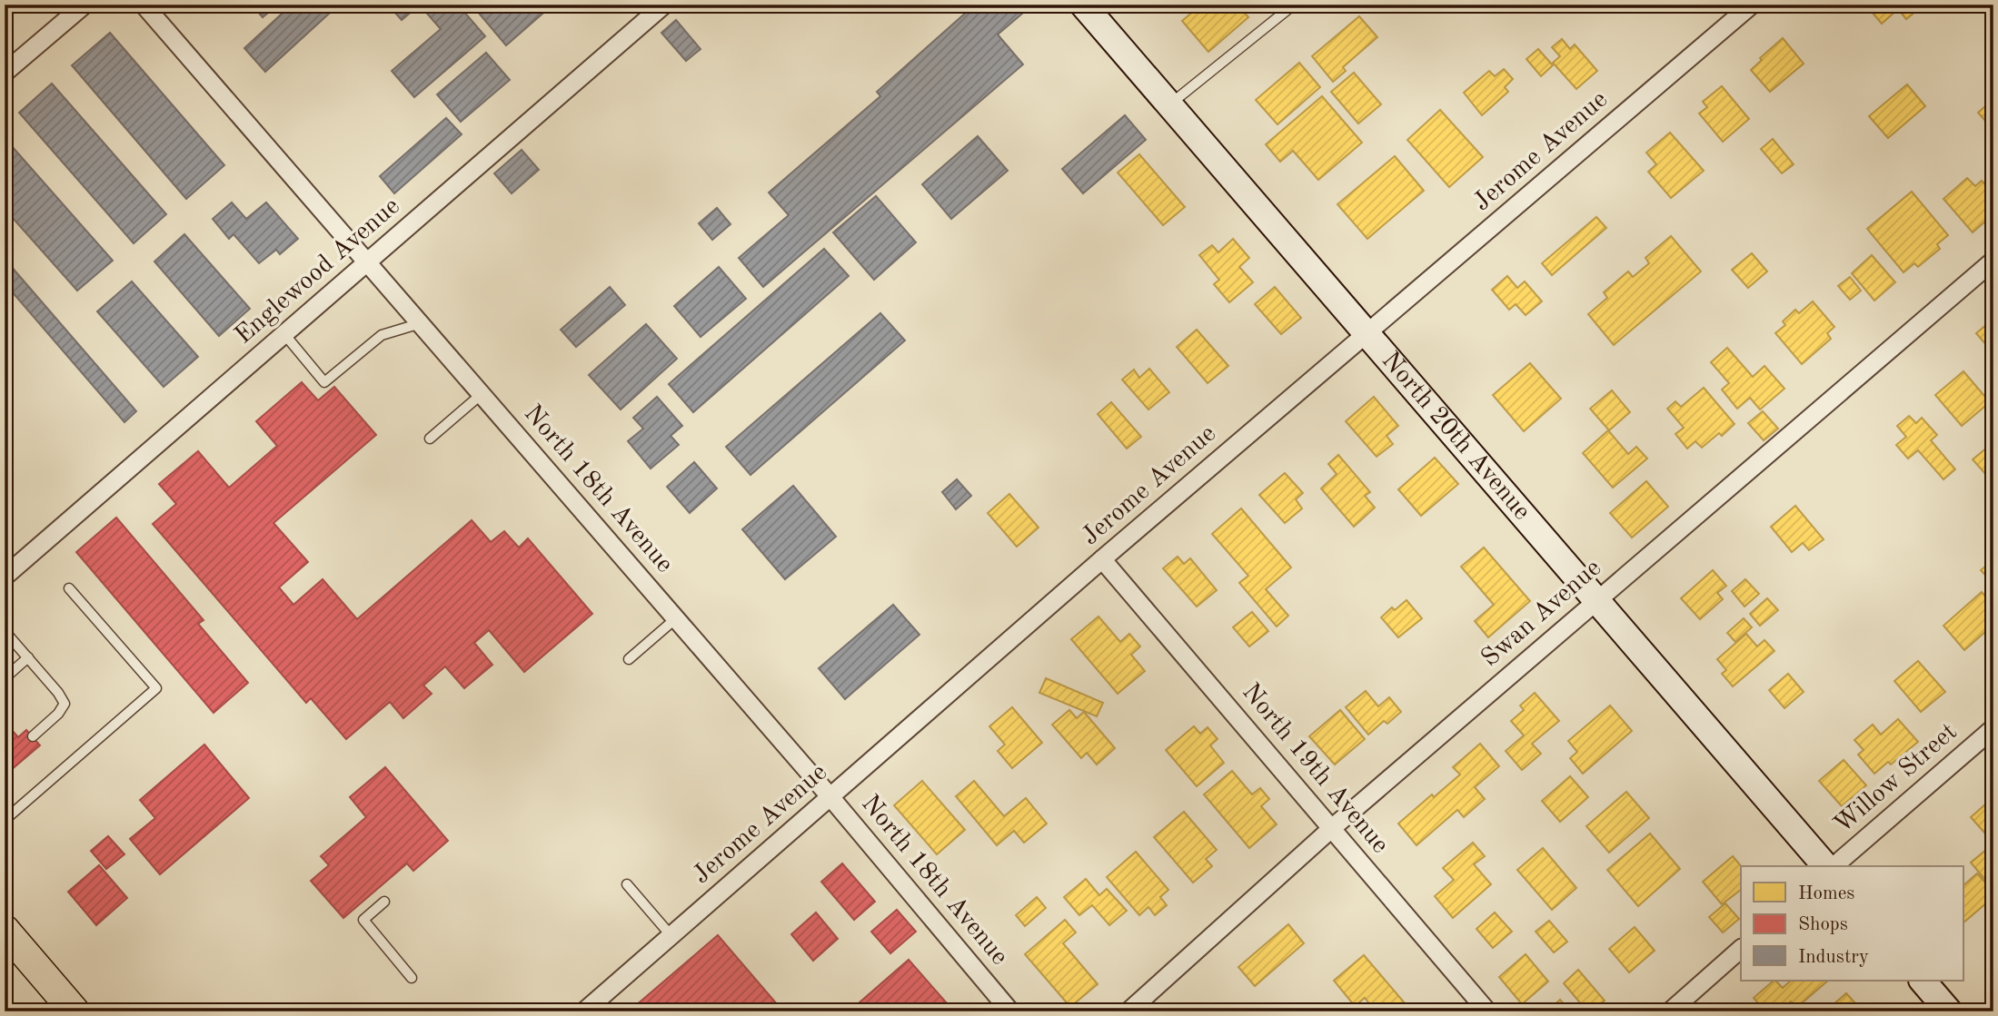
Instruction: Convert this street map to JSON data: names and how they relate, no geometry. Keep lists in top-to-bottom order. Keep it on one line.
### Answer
{"streets":{"street":["Jerome Avenue","Englewood Avenue","North 20th Avenue","North 18th Avenue","Swan Avenue","North 19th Avenue","Willow Street"]},"crossings":[["Jerome Avenue","North 20th Avenue"],["Jerome Avenue","North 18th Avenue"],["Jerome Avenue","North 19th Avenue"],["Englewood Avenue","North 18th Avenue"],["North 20th Avenue","Swan Avenue"],["Swan Avenue","North 19th Avenue"]],"legend":["Homes","Shops","Industry"]}
